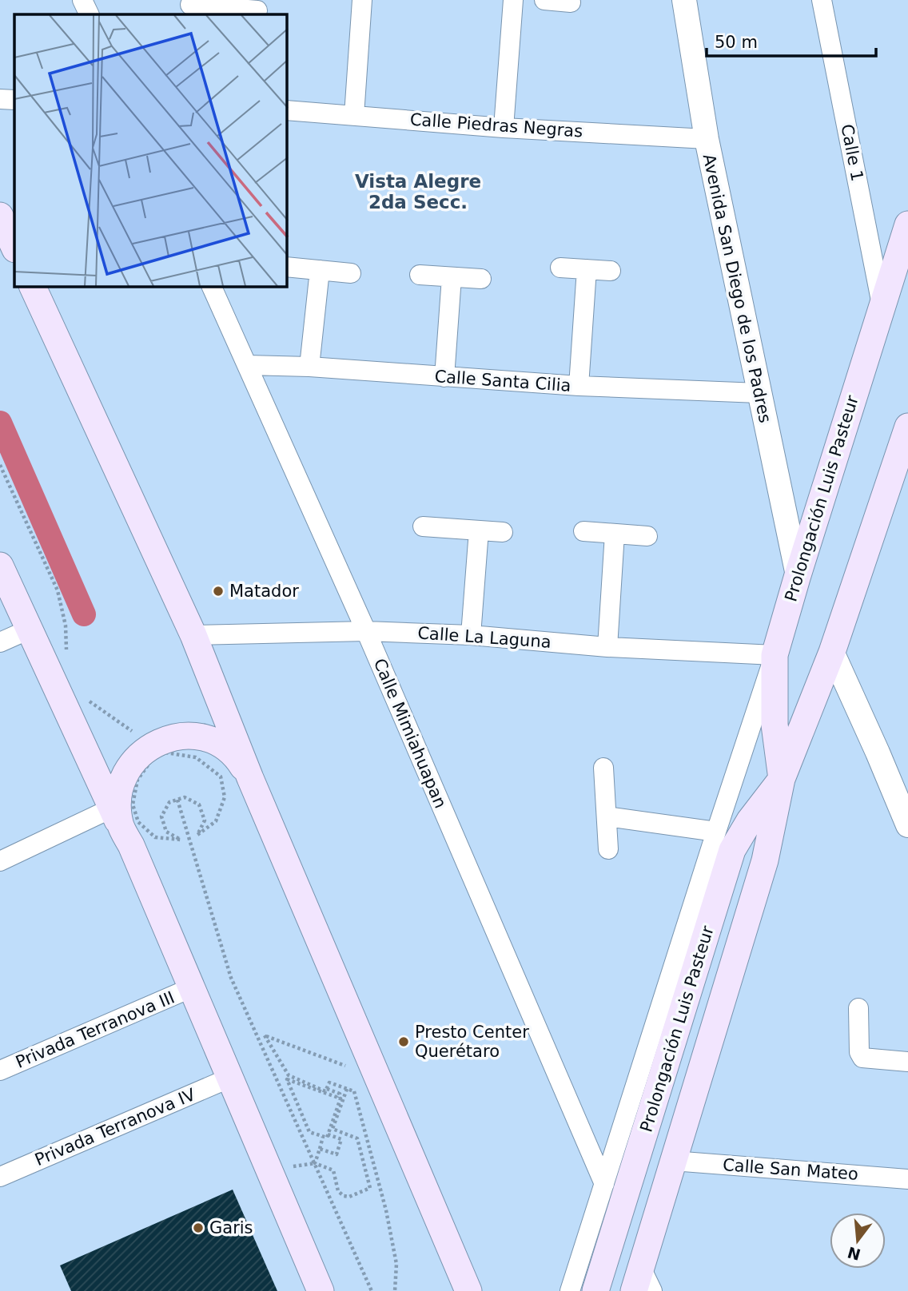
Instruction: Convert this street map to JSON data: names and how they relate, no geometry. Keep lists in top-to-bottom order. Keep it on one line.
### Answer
{"streets":{"main road":["Prolongación Luis Pasteur"],"street":["Calle Piedras Negras","Calle 1","Avenida San Diego de los Padres","Calle Santa Cilia","Calle La Laguna","Calle Mimiahuapan","Privada Terranova III","Privada Terranova IV","Calle San Mateo"]},"crossings":[["Calle Piedras Negras","Avenida San Diego de los Padres"],["Calle 1","Prolongación Luis Pasteur"],["Avenida San Diego de los Padres","Calle Santa Cilia"],["Avenida San Diego de los Padres","Prolongación Luis Pasteur"],["Calle Santa Cilia","Calle Mimiahuapan"],["Prolongación Luis Pasteur","Calle La Laguna"],["Prolongación Luis Pasteur","Calle San Mateo"],["Calle La Laguna","Calle Mimiahuapan"]],"districts":["Vista Alegre 2da Secc."],"places":["Matador","Presto Center Querétaro","Garis"],"scale_bar":"50 m","north":"bottom"}
